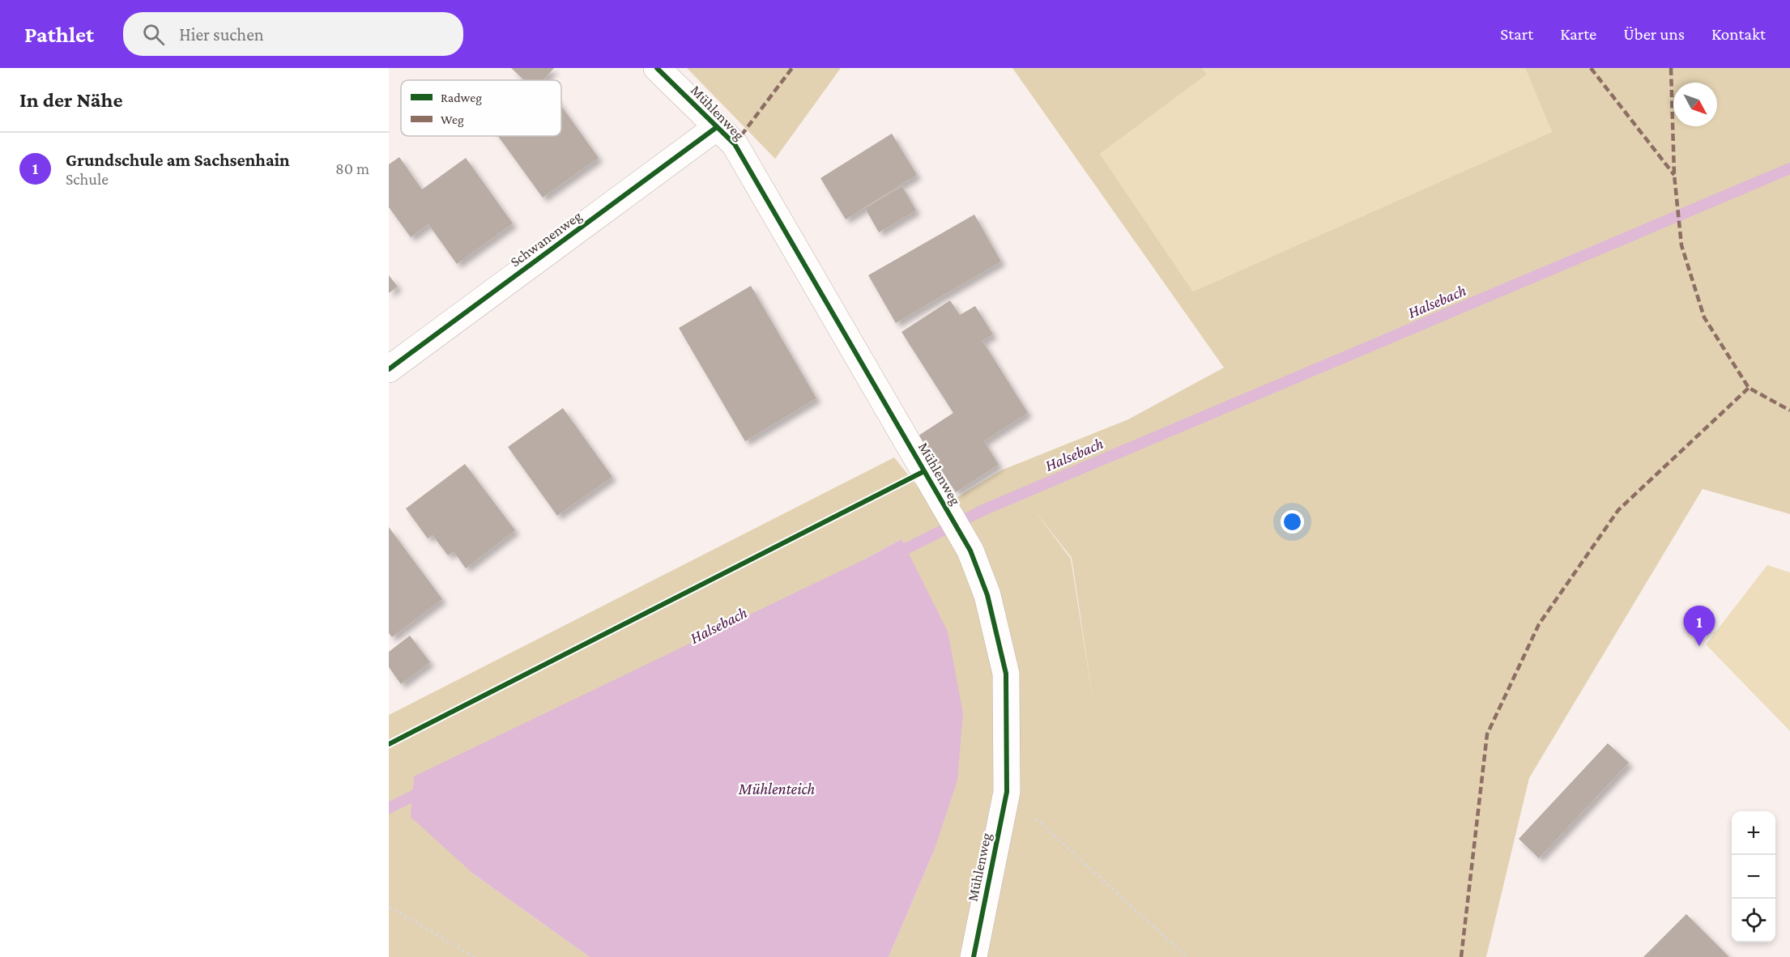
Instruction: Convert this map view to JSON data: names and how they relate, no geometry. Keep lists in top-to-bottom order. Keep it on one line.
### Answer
{"streets":{"street":["Mühlenweg","Schwanenweg"]},"crossings":[["Mühlenweg","Schwanenweg"]],"water":["Halsebach","Mühlenteich"],"legend":["Radweg","Weg"],"north":"bottom right","page":{"header":"Pathlet","search":"Hier suchen","nav":["Start","Karte","Über uns","Kontakt"],"heading":"In der Nähe","list":[{"mark":"1","name":"Grundschule am Sachsenhain","note":"Schule","value":"80 m"}],"pins":"1","map_buttons":["+","−"]}}
